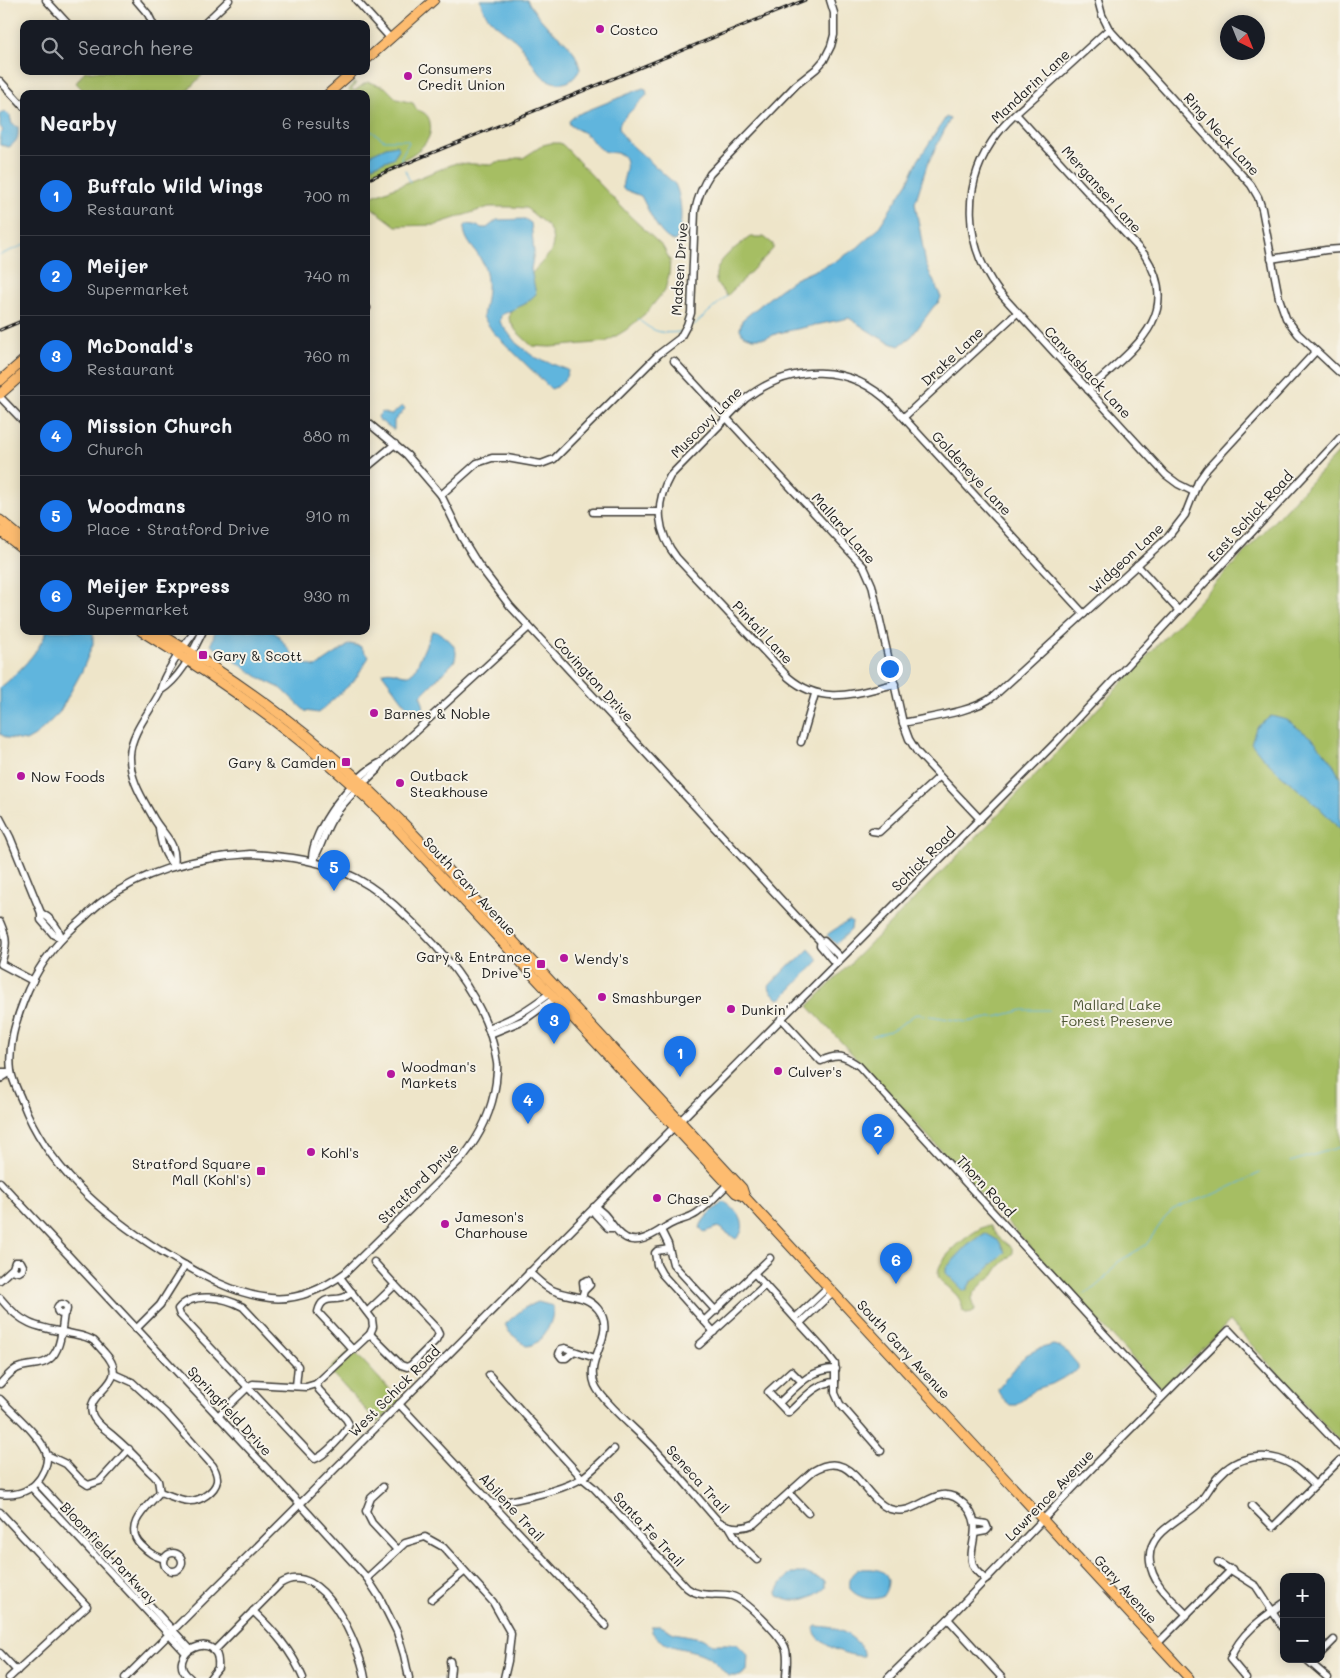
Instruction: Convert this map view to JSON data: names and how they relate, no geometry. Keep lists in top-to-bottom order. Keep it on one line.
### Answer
{"streets":{"main road":["South Gary Avenue","Gary Avenue"],"street":["Mandarin Lane","Ring Neck Lane","Merganser Lane","Madsen Drive","Drake Lane","Canvasback Lane","Muscovy Lane","Goldeneye Lane","East Schick Road","Mallard Lane","Widgeon Lane","Pintail Lane","Covington Drive","Schick Road","Stratford Drive","Thorn Road","West Schick Road","Springfield Drive","Seneca Trail","Lawrence Avenue","Abilene Trail","Santa Fe Trail","Bloomfield Parkway"]},"crossings":[["Mandarin Lane","Ring Neck Lane"],["Mandarin Lane","Merganser Lane"],["Mandarin Lane","Canvasback Lane"],["Ring Neck Lane","Widgeon Lane"],["Merganser Lane","Canvasback Lane"],["Madsen Drive","Covington Drive"],["Drake Lane","Canvasback Lane"],["Drake Lane","Goldeneye Lane"],["Canvasback Lane","Widgeon Lane"],["Muscovy Lane","Goldeneye Lane"],["Muscovy Lane","Mallard Lane"],["Muscovy Lane","Pintail Lane"],["Goldeneye Lane","Widgeon Lane"],["East Schick Road","Schick Road"],["Mallard Lane","Widgeon Lane"],["Mallard Lane","Pintail Lane"],["Mallard Lane","Schick Road"],["Covington Drive","Schick Road"],["Schick Road","South Gary Avenue"],["Schick Road","Thorn Road"],["Schick Road","West Schick Road"],["South Gary Avenue","West Schick Road"],["South Gary Avenue","Lawrence Avenue"],["South Gary Avenue","Gary Avenue"],["Thorn Road","Lawrence Avenue"],["West Schick Road","Springfield Drive"],["West Schick Road","Seneca Trail"],["West Schick Road","Abilene Trail"],["West Schick Road","Bloomfield Parkway"],["Seneca Trail","Lawrence Avenue"],["Lawrence Avenue","Gary Avenue"]],"parks":["Mallard Lake Forest Preserve"],"places":{"other":["Costco","Consumers Credit Union","Barnes & Noble","Now Foods","Outback Steakhouse","Wendy's","Smashburger","Dunkin'","Culver's","Woodman's Markets","Kohl's","Chase","Jameson's Charhouse"],"transit":["Gary & Scott","Gary & Camden","Gary & Entrance Drive 5","Stratford Square Mall (Kohl's)"]},"north":"bottom right","page":{"search":"Search here","heading":["Nearby","6 results"],"list":[{"mark":"1","name":"Buffalo Wild Wings","note":"Restaurant","value":"700 m"},{"mark":"2","name":"Meijer","note":"Supermarket","value":"740 m"},{"mark":"3","name":"McDonald's","note":"Restaurant","value":"760 m"},{"mark":"4","name":"Mission Church","note":"Church","value":"880 m"},{"mark":"5","name":"Woodmans","note":"Place · Stratford Drive","value":"910 m"},{"mark":"6","name":"Meijer Express","note":"Supermarket","value":"930 m"}],"pins":["5","3","1","4","2","6"],"map_buttons":["+","−"]}}
